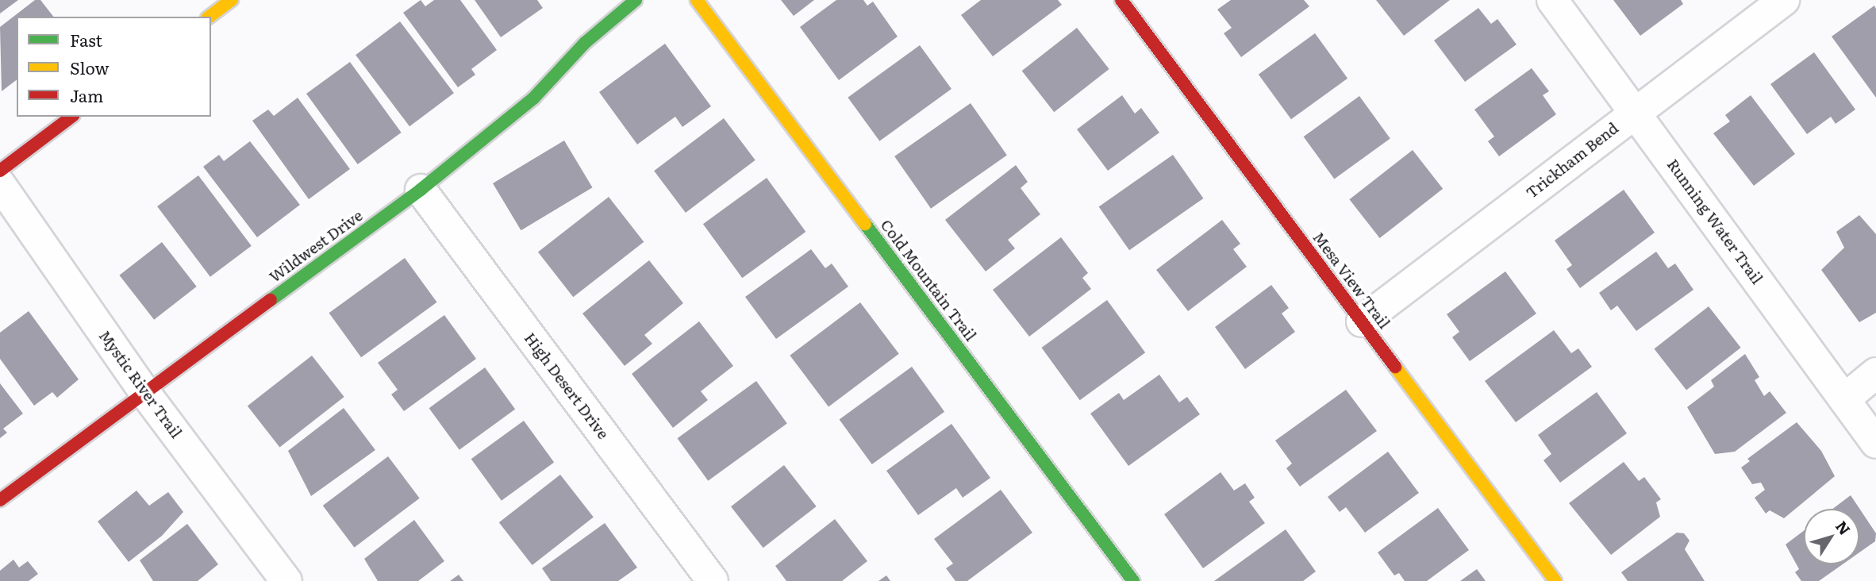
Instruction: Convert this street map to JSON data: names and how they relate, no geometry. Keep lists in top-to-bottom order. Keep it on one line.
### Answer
{"streets":{"street":["Trickham Bend","Running Water Trail","Wildwest Drive","Cold Mountain Trail","Mesa View Trail","Mystic River Trail","High Desert Drive"]},"crossings":[["Trickham Bend","Running Water Trail"],["Trickham Bend","Mesa View Trail"],["Wildwest Drive","Mystic River Trail"],["Wildwest Drive","High Desert Drive"]],"legend":["Fast","Slow","Jam"],"north":"top right"}
